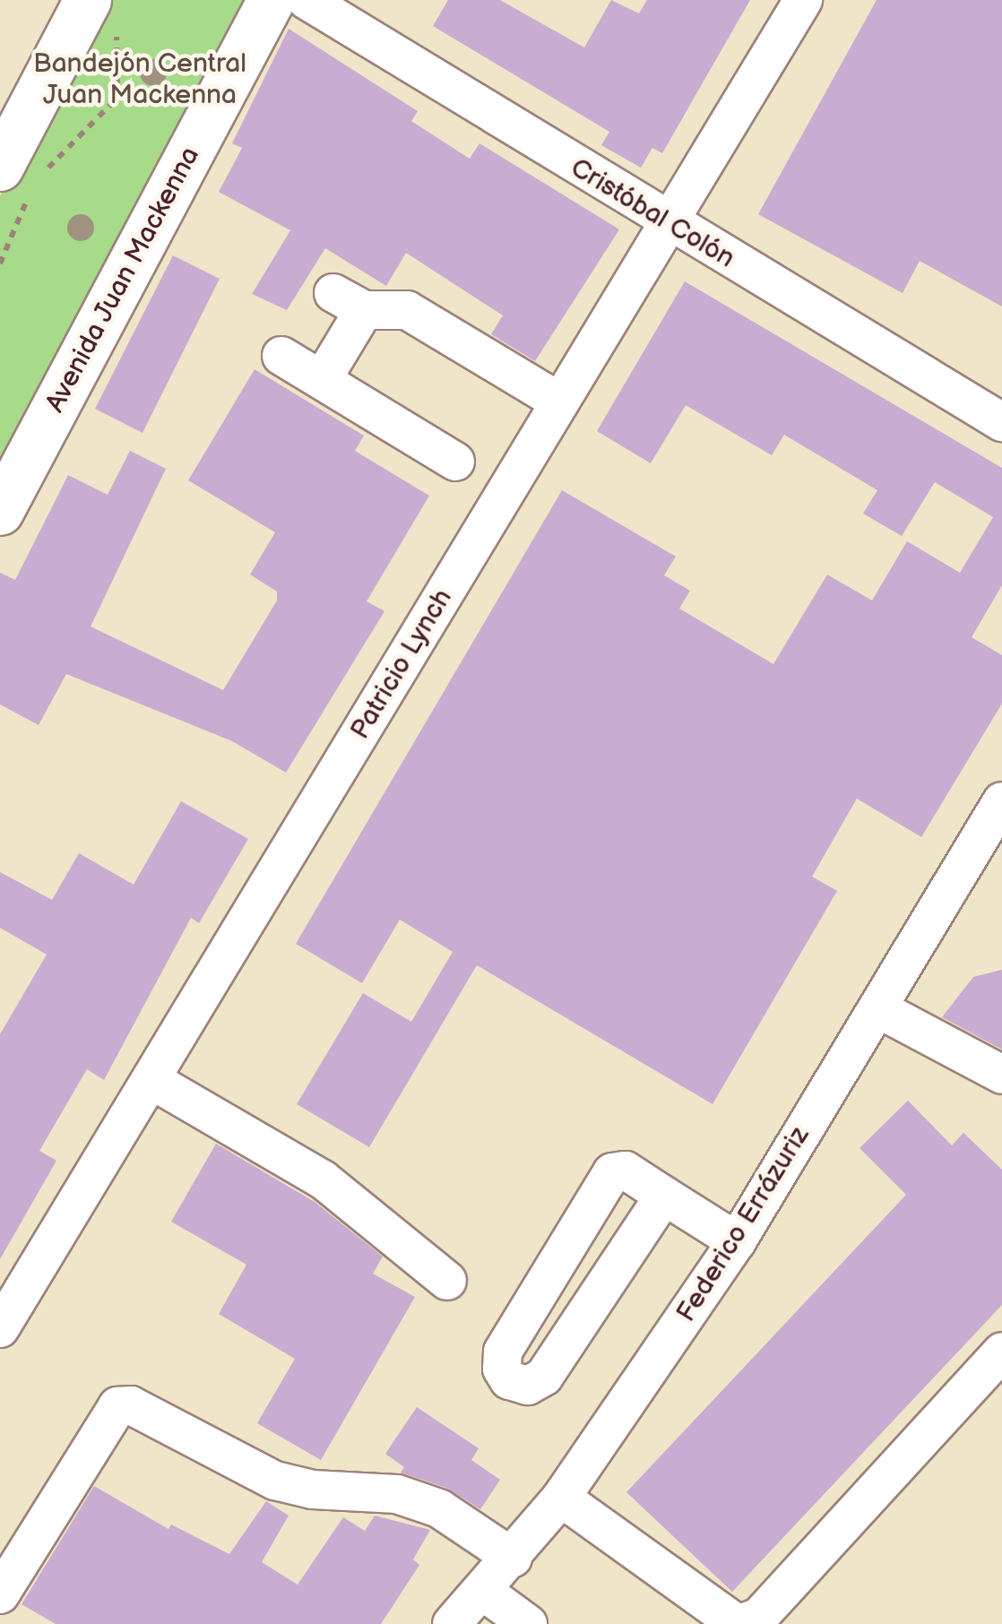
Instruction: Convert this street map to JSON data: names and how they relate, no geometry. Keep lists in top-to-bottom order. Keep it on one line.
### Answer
{"streets":{"main road":["Avenida Juan Mackenna"],"street":["Cristóbal Colón","Patricio Lynch","Federico Errázuriz"]},"crossings":[["Cristóbal Colón","Patricio Lynch"]],"parks":["Bandejón Central Juan Mackenna"]}
